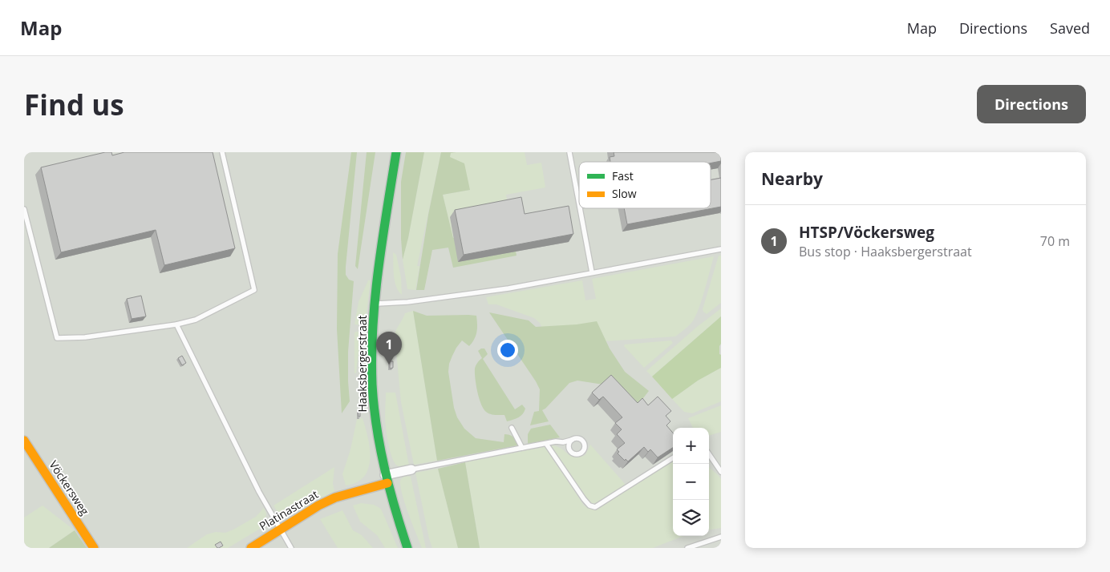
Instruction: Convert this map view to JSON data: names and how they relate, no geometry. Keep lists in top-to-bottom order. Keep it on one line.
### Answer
{"streets":{"main road":["Haaksbergerstraat","Vöckersweg","Platinastraat"]},"crossings":[["Haaksbergerstraat","Platinastraat"]],"legend":["Fast","Slow"],"page":{"header":"Map","nav":["Map","Directions","Saved"],"buttons":"Directions","title":"Find us","heading":"Nearby","list":[{"mark":"1","name":"HTSP/Vöckersweg","note":"Bus stop · Haaksbergerstraat","value":"70 m"}],"pins":"1","map_buttons":["+","−"]}}
